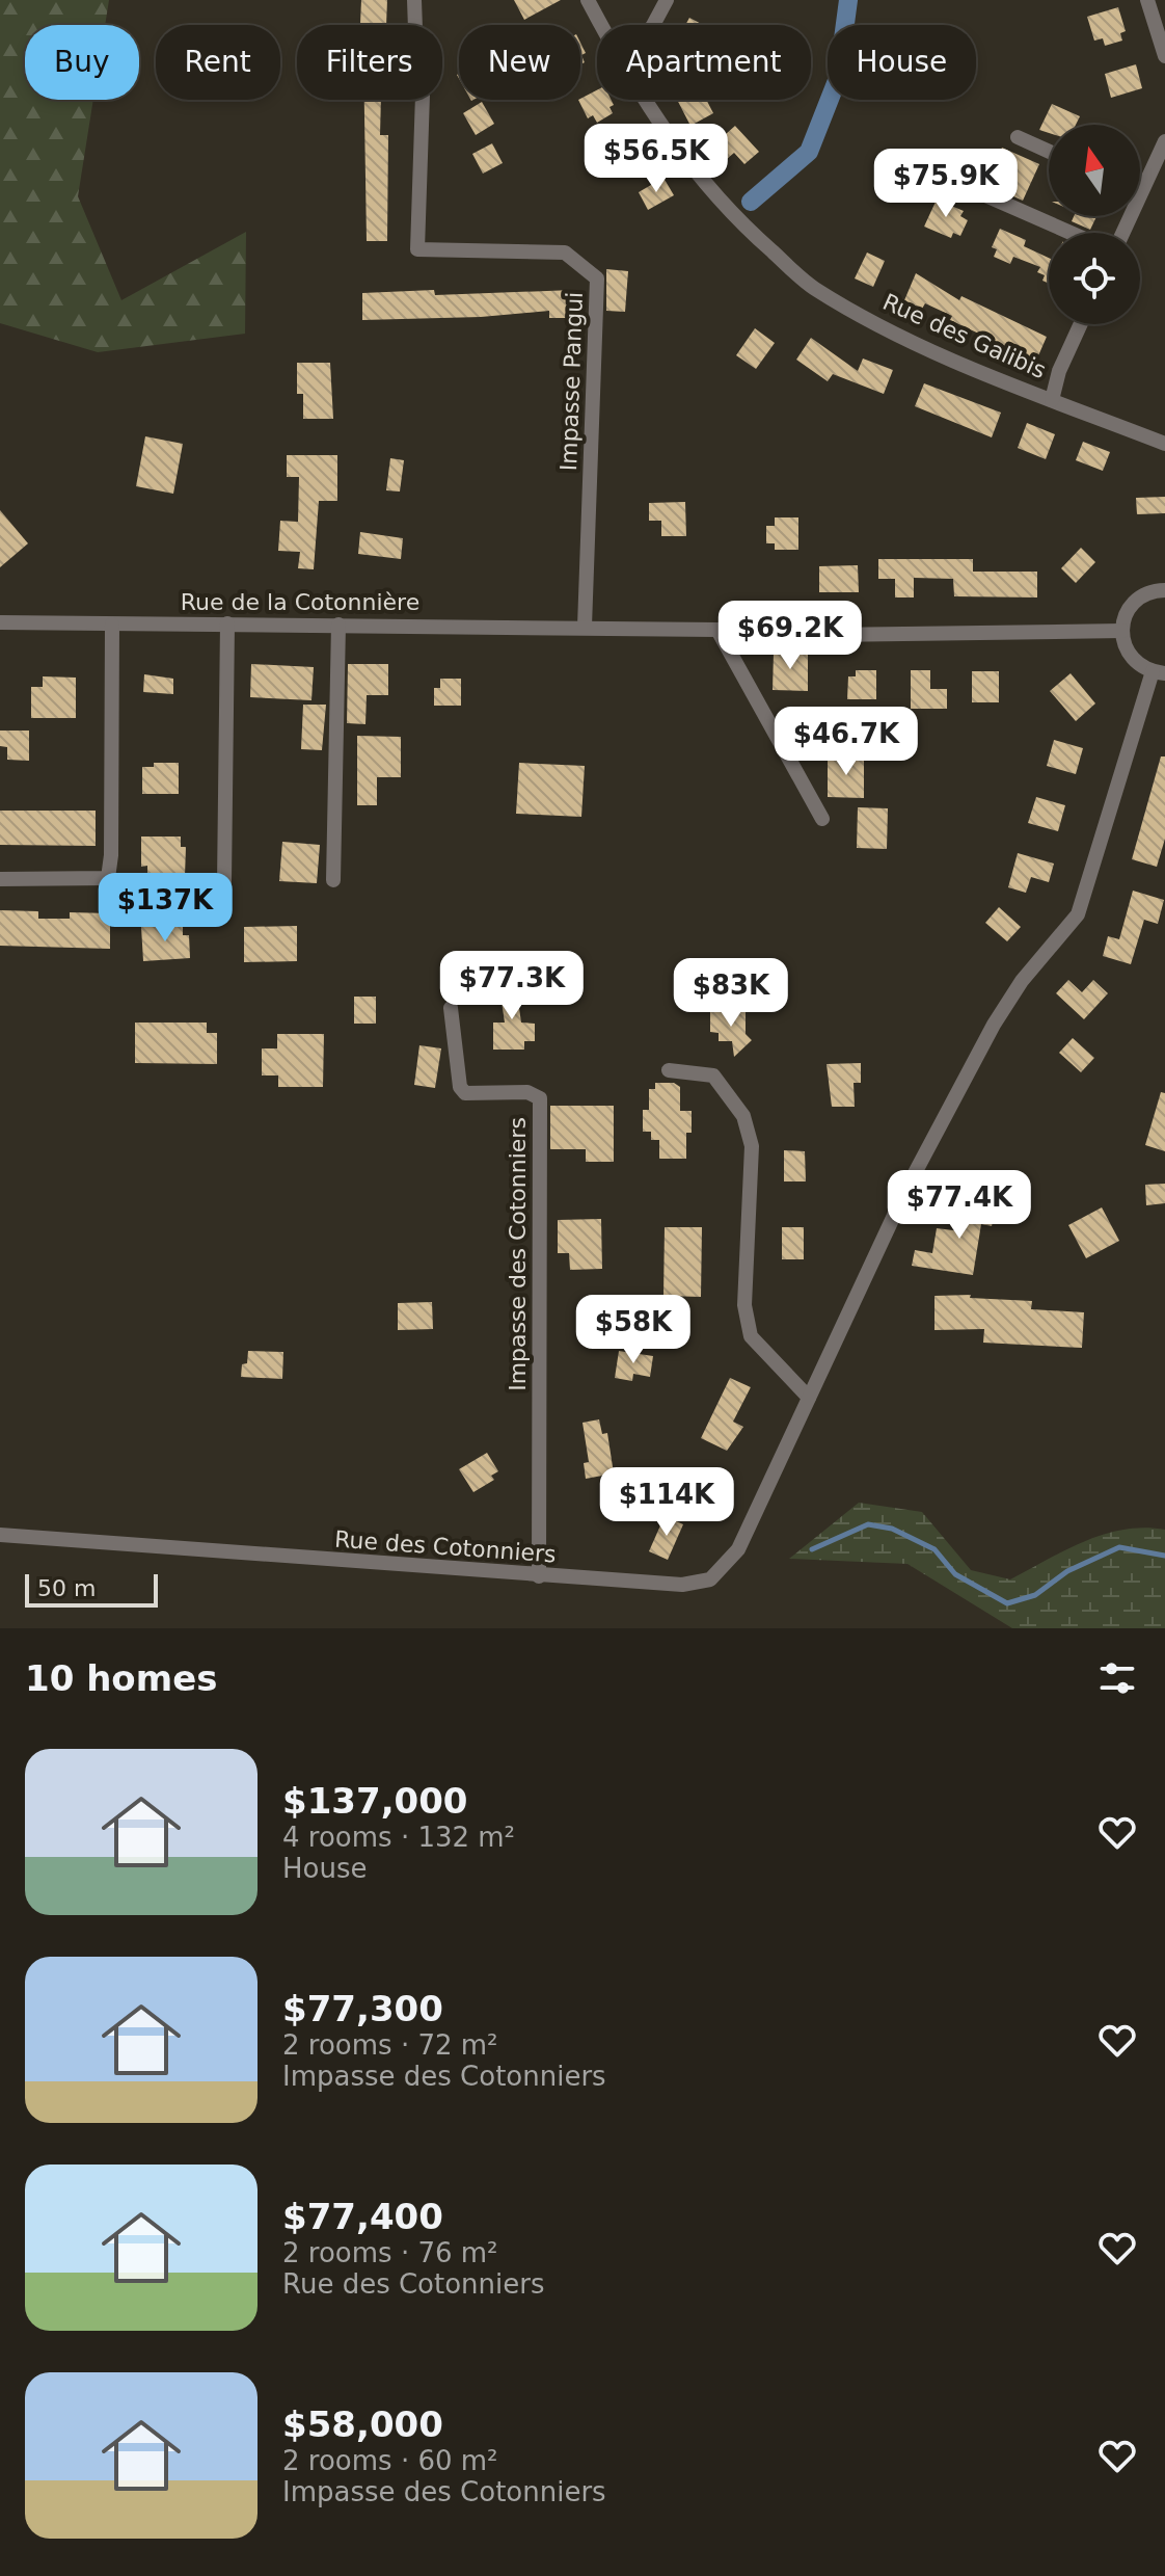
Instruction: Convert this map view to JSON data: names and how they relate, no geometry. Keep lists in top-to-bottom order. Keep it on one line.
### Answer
{"streets":{"street":["Rue des Galibis","Impasse Pangui","Rue de la Cotonnière","Impasse des Cotonniers","Rue des Cotonniers"]},"crossings":[["Impasse Pangui","Rue de la Cotonnière"],["Impasse des Cotonniers","Rue des Cotonniers"]],"scale_bar":"50 m","north":"top","page":{"chip":["Buy","Rent","Filters","New","Apartment","House"],"price":["$56.5K","$75.9K","$69.2K","$46.7K","$137K","$77.3K","$83K","$77.4K","$58K","$114K"],"scale":"50 m","heading":"10 homes","list":[{"name":"$137,000","note":"4 rooms · 132 m² · House"},{"name":"$77,300","note":"2 rooms · 72 m² · Impasse des Cotonniers"},{"name":"$77,400","note":"2 rooms · 76 m² · Rue des Cotonniers"},{"name":"$58,000","note":"2 rooms · 60 m² · Impasse des Cotonniers"}]}}
